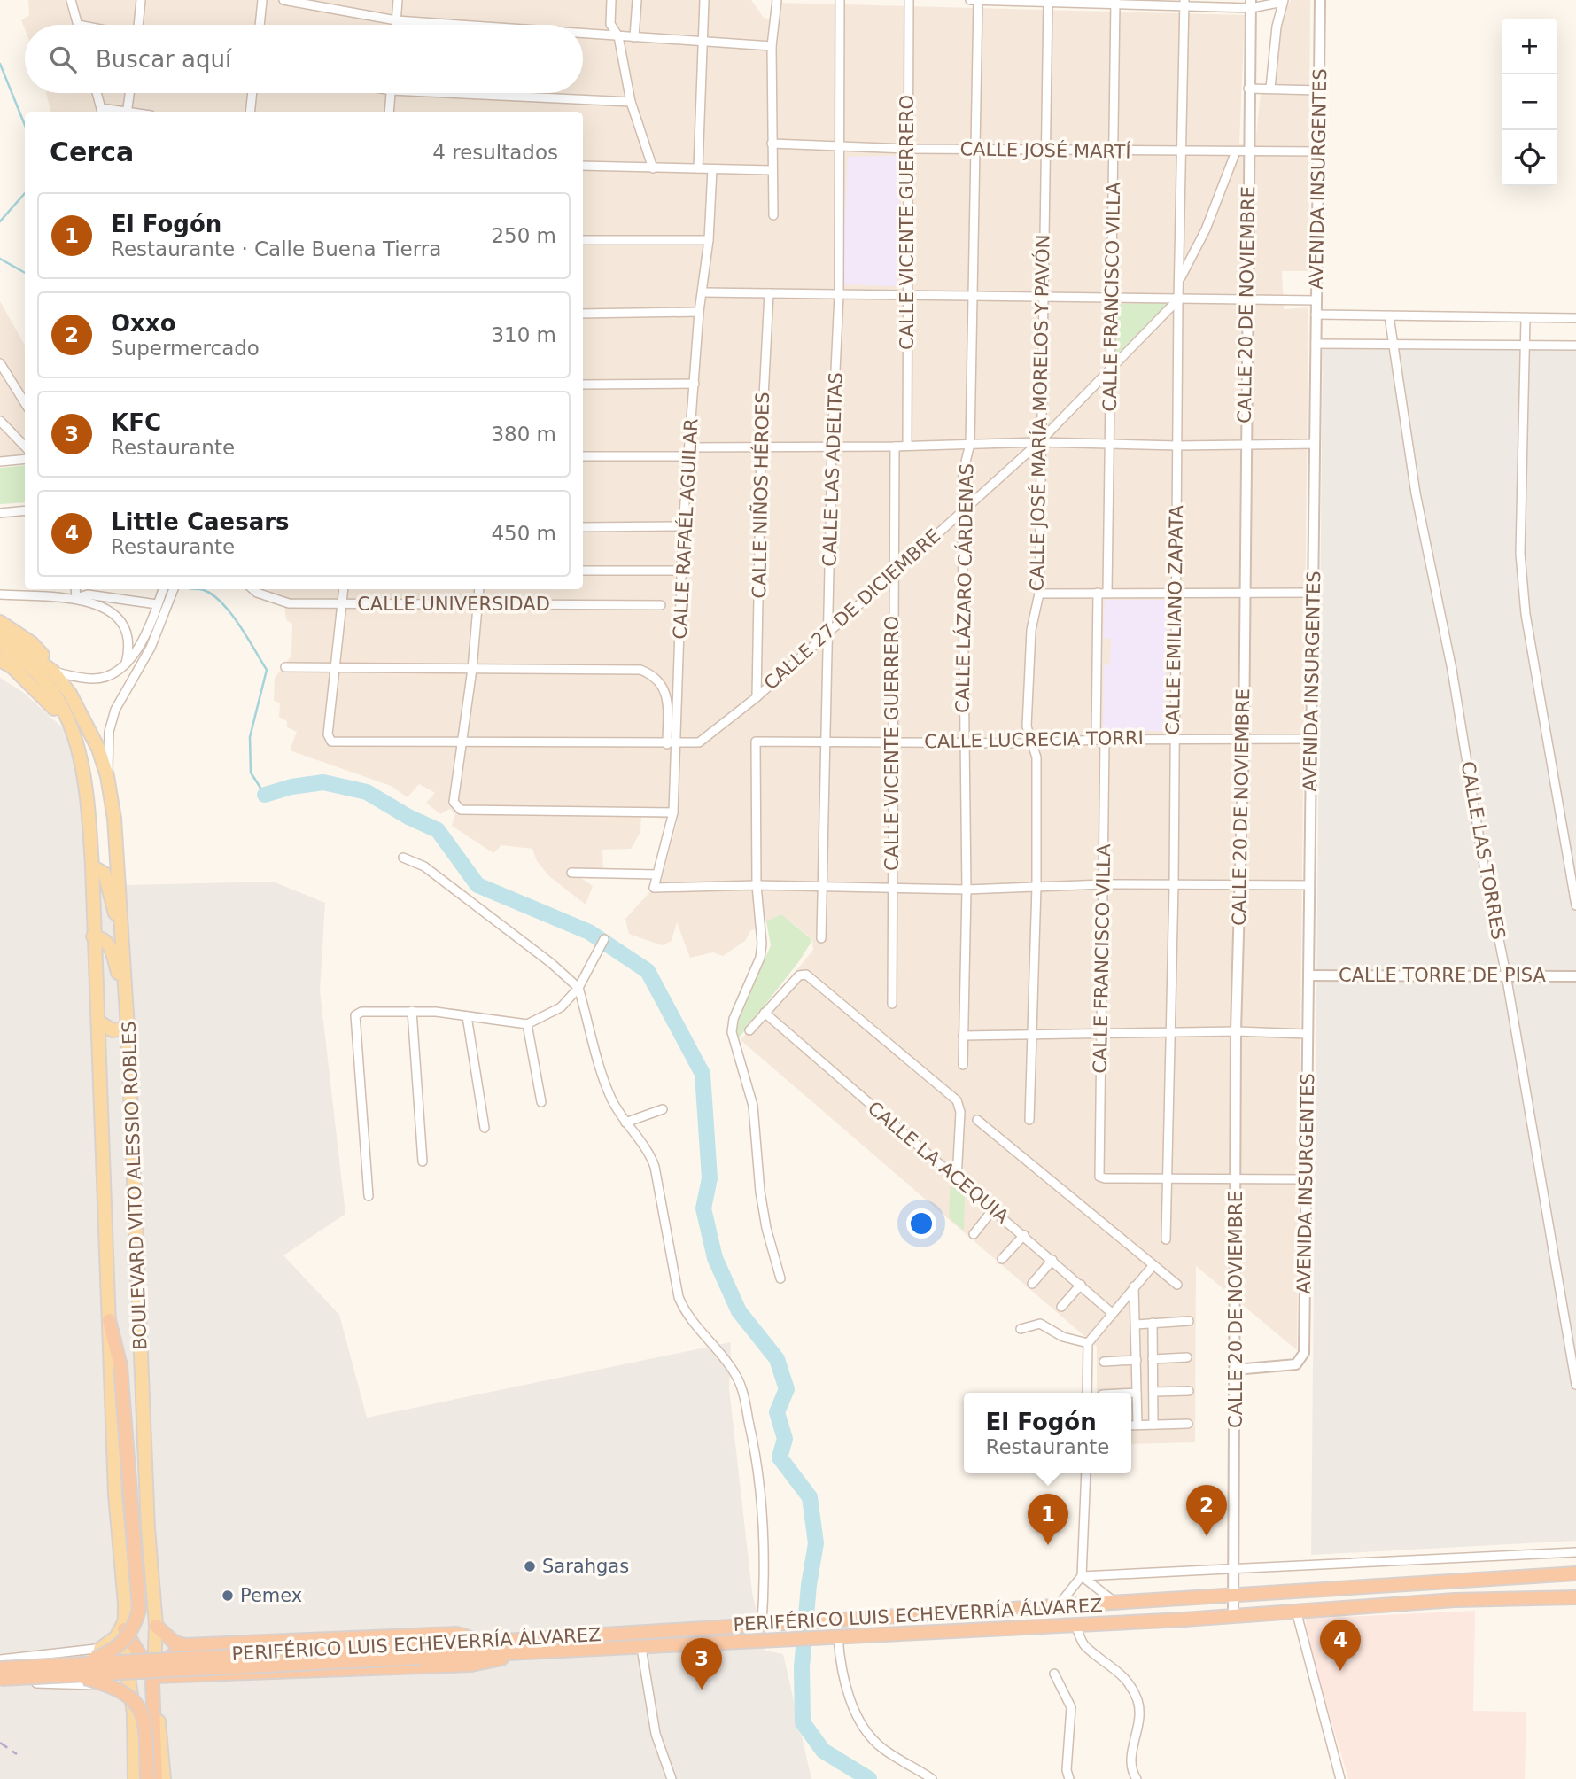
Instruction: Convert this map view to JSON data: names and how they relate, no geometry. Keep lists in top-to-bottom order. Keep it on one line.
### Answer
{"streets":{"highway":["PERIFÉRICO LUIS ECHEVERRÍA ÁLVAREZ"],"main road":["BOULEVARD VITO ALESSIO ROBLES"],"street":["CALLE JOSÉ MARTÍ","AVENIDA INSURGENTES","CALLE VICENTE GUERRERO","CALLE FRANCISCO VILLA","CALLE 20 DE NOVIEMBRE","CALLE JOSÉ MARÍA MORELOS Y PAVÓN","CALLE LAS ADELITAS","CALLE NIÑOS HÉROES","CALLE RAFAÉL AGUILAR","CALLE LÁZARO CÁRDENAS","CALLE UNIVERSIDAD","CALLE 27 DE DICIEMBRE","CALLE EMILIANO ZAPATA","CALLE LUCRECIA TORRI","CALLE LAS TORRES","CALLE TORRE DE PISA","CALLE LA ACEQUIA"]},"crossings":[["CALLE JOSÉ MARTÍ","AVENIDA INSURGENTES"],["CALLE JOSÉ MARTÍ","CALLE VICENTE GUERRERO"],["CALLE JOSÉ MARTÍ","CALLE FRANCISCO VILLA"],["CALLE JOSÉ MARTÍ","CALLE 20 DE NOVIEMBRE"],["CALLE JOSÉ MARTÍ","CALLE JOSÉ MARÍA MORELOS Y PAVÓN"],["CALLE JOSÉ MARTÍ","CALLE LAS ADELITAS"],["CALLE JOSÉ MARTÍ","CALLE LÁZARO CÁRDENAS"],["CALLE JOSÉ MARTÍ","CALLE EMILIANO ZAPATA"],["AVENIDA INSURGENTES","CALLE 20 DE NOVIEMBRE"],["AVENIDA INSURGENTES","CALLE LUCRECIA TORRI"],["AVENIDA INSURGENTES","CALLE TORRE DE PISA"],["CALLE VICENTE GUERRERO","CALLE 27 DE DICIEMBRE"],["CALLE VICENTE GUERRERO","CALLE LUCRECIA TORRI"],["CALLE FRANCISCO VILLA","CALLE 27 DE DICIEMBRE"],["CALLE FRANCISCO VILLA","CALLE EMILIANO ZAPATA"],["CALLE FRANCISCO VILLA","CALLE LUCRECIA TORRI"],["CALLE 20 DE NOVIEMBRE","CALLE LUCRECIA TORRI"],["CALLE 20 DE NOVIEMBRE","PERIFÉRICO LUIS ECHEVERRÍA ÁLVAREZ"],["CALLE JOSÉ MARÍA MORELOS Y PAVÓN","CALLE 27 DE DICIEMBRE"],["CALLE JOSÉ MARÍA MORELOS Y PAVÓN","CALLE LUCRECIA TORRI"],["CALLE LAS ADELITAS","CALLE 27 DE DICIEMBRE"],["CALLE LAS ADELITAS","CALLE LUCRECIA TORRI"],["CALLE NIÑOS HÉROES","CALLE 27 DE DICIEMBRE"],["CALLE RAFAÉL AGUILAR","CALLE 27 DE DICIEMBRE"],["CALLE RAFAÉL AGUILAR","CALLE LUCRECIA TORRI"],["CALLE LÁZARO CÁRDENAS","CALLE 27 DE DICIEMBRE"],["CALLE LÁZARO CÁRDENAS","CALLE LUCRECIA TORRI"],["CALLE 27 DE DICIEMBRE","CALLE EMILIANO ZAPATA"],["CALLE EMILIANO ZAPATA","CALLE LUCRECIA TORRI"],["CALLE LAS TORRES","CALLE TORRE DE PISA"]],"places":["Sarahgas","Pemex"],"page":{"map_buttons":["+","−"],"search":"Buscar aquí","heading":["Cerca","4 resultados"],"list":[{"mark":"1","name":"El Fogón","note":"Restaurante · Calle Buena Tierra","value":"250 m"},{"mark":"2","name":"Oxxo","note":"Supermercado","value":"310 m"},{"mark":"3","name":"KFC","note":"Restaurante","value":"380 m"},{"mark":"4","name":"Little Caesars","note":"Restaurante","value":"450 m"}],"popup":["El Fogón","Restaurante"],"pins":["2","1","4","3"]}}
